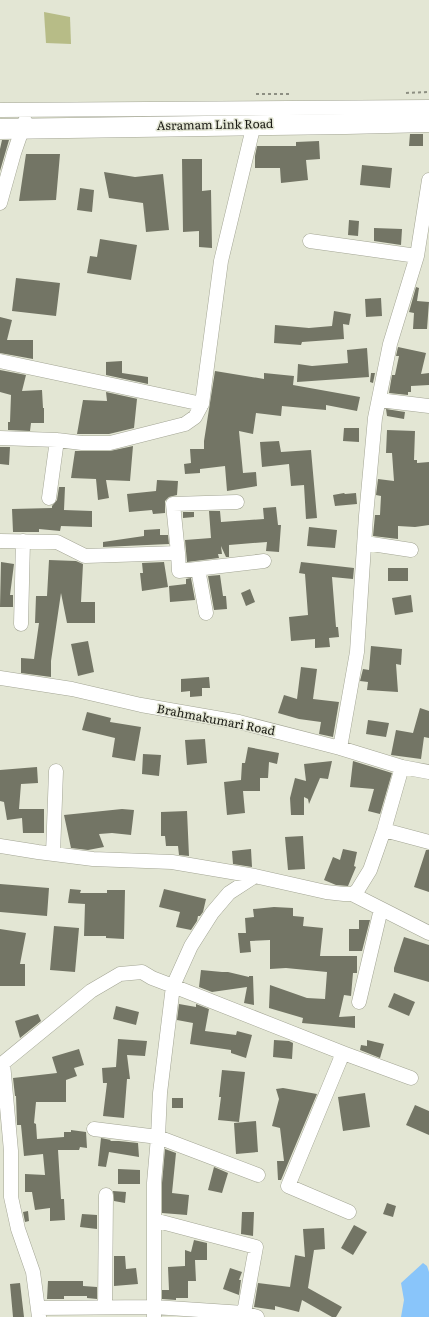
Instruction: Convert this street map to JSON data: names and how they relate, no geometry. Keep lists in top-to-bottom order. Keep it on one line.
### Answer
{"streets":{"main road":["Asramam Link Road"],"street":["Brahmakumari Road"]}}
